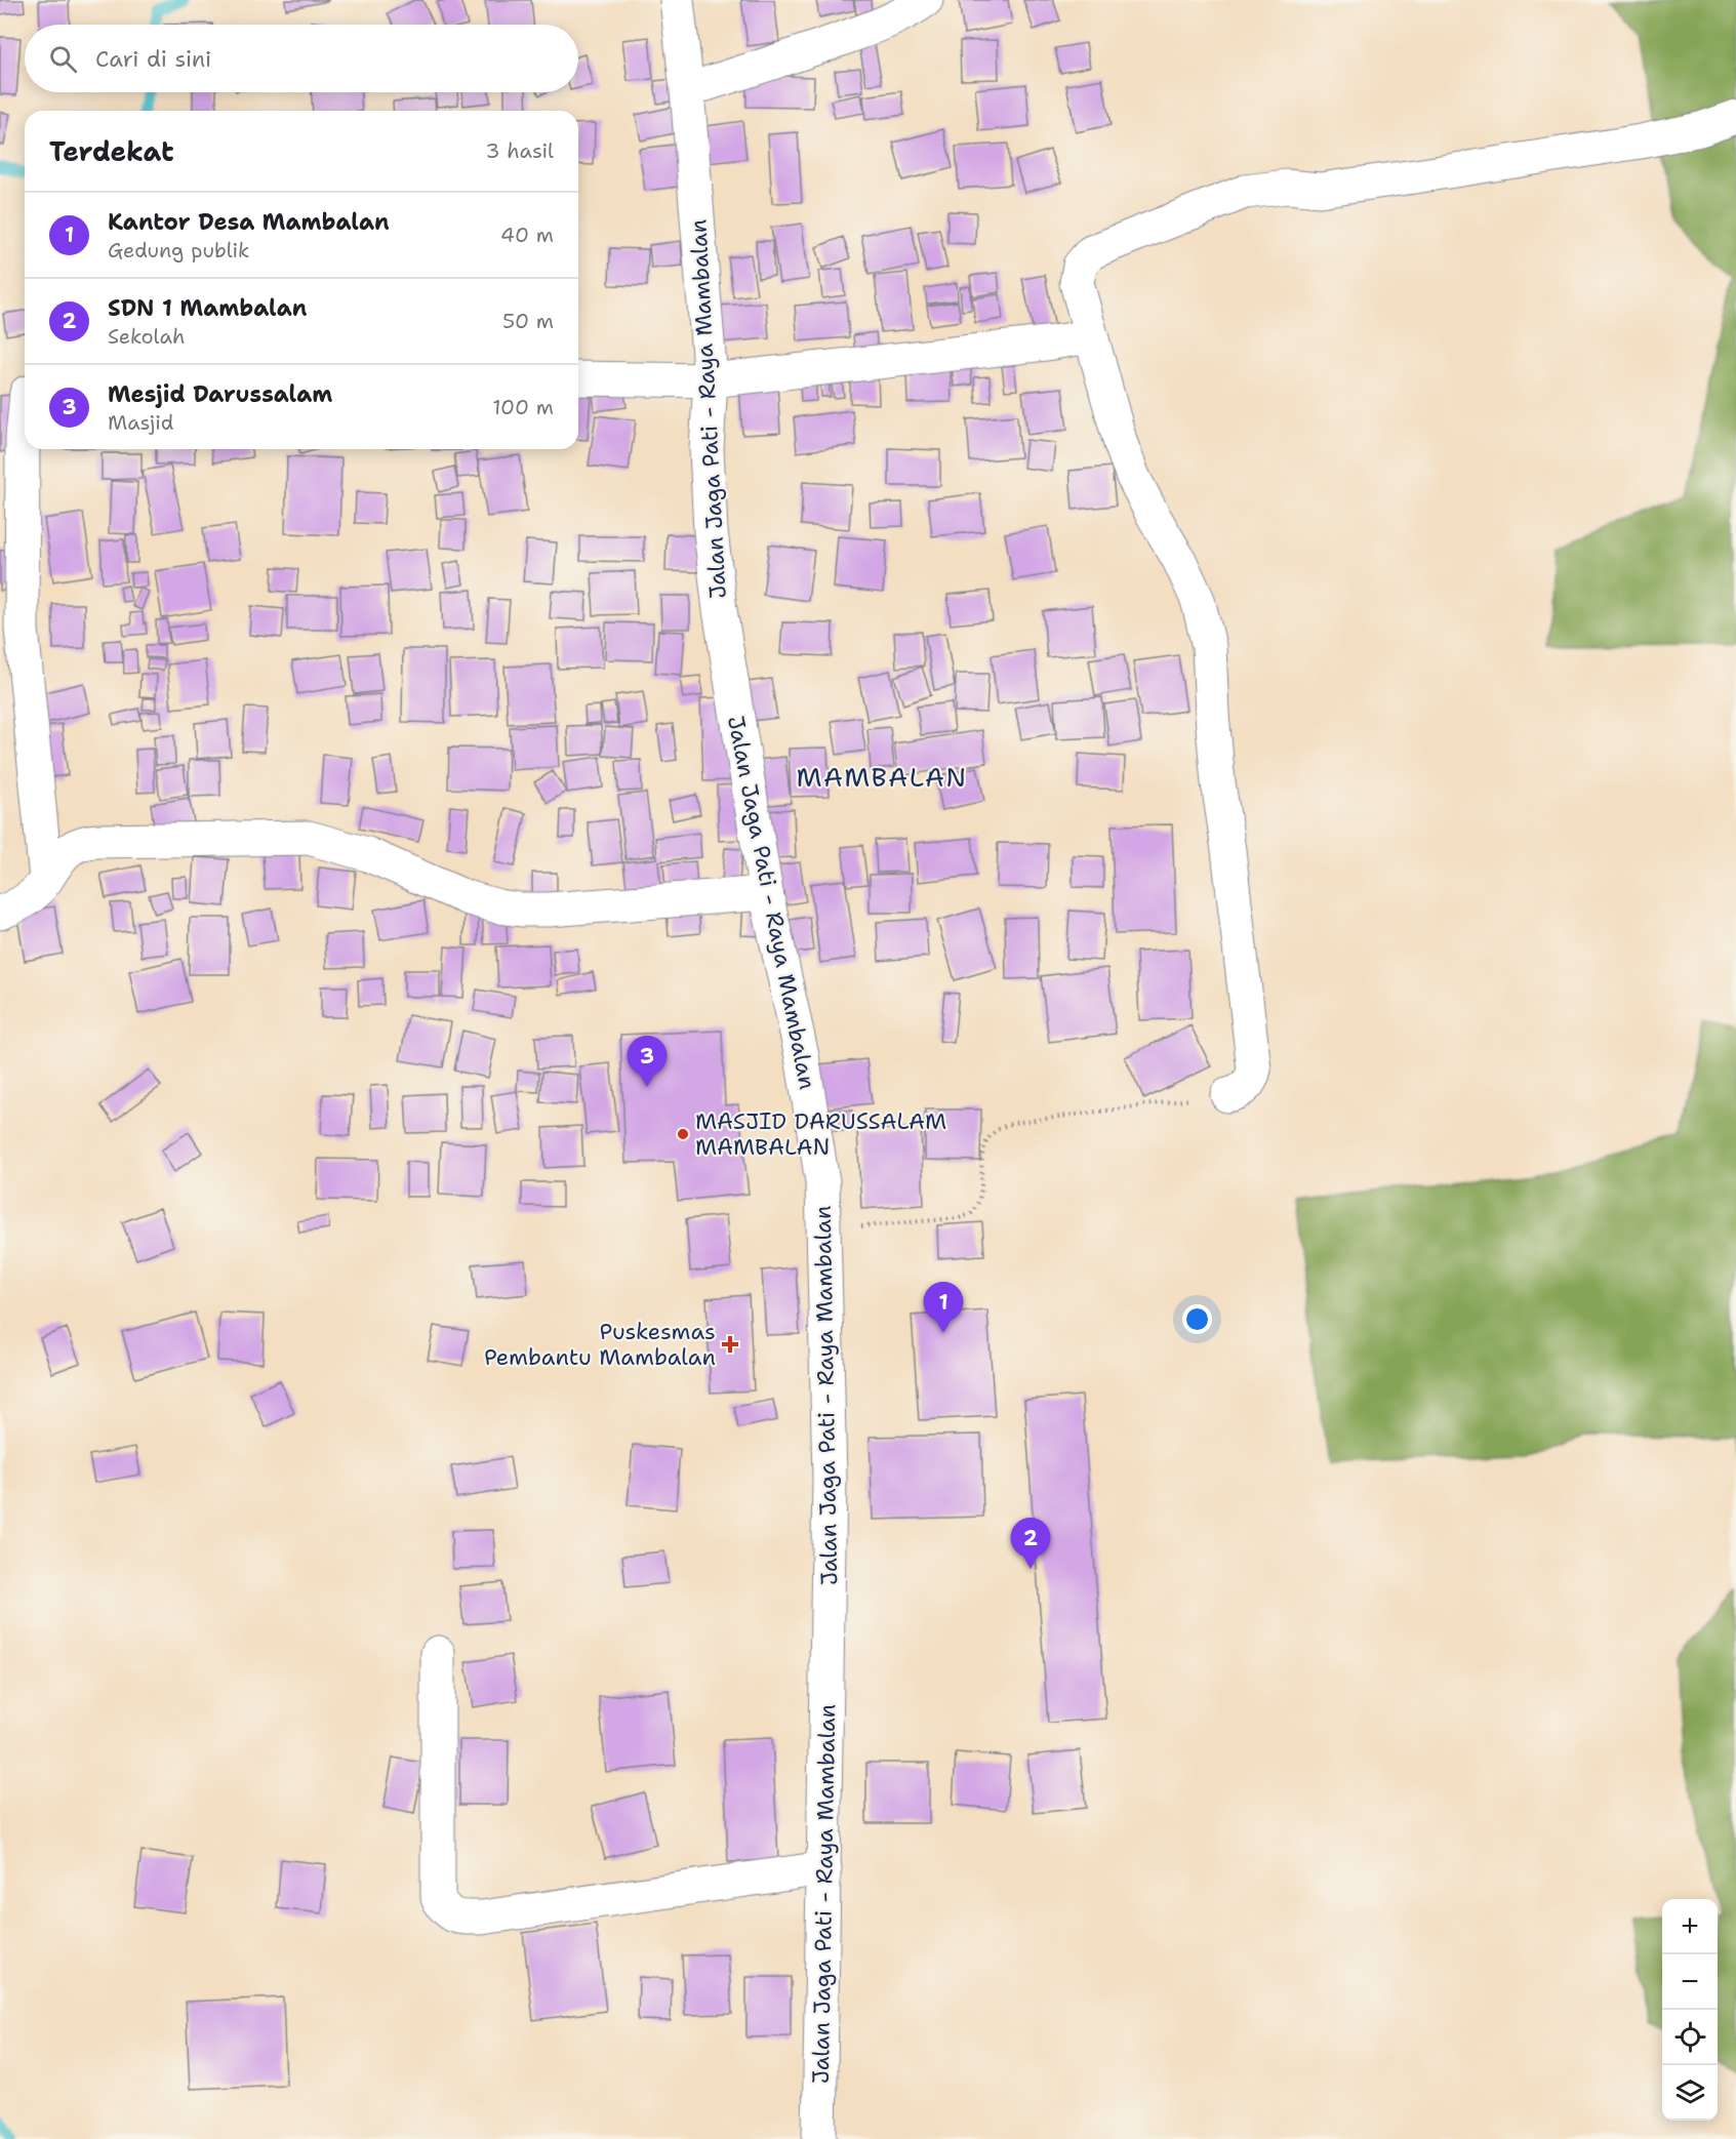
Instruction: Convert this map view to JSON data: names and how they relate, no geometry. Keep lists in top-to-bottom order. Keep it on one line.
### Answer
{"streets":{"street":["Jalan Jaga Pati - Raya Mambalan"]},"districts":["MAMBALAN"],"places":{"other":["MASJID DARUSSALAM MAMBALAN"],"health":["Puskesmas Pembantu Mambalan"]},"page":{"search":"Cari di sini","heading":["Terdekat","3 hasil"],"list":[{"mark":"1","name":"Kantor Desa Mambalan","note":"Gedung publik","value":"40 m"},{"mark":"2","name":"SDN 1 Mambalan","note":"Sekolah","value":"50 m"},{"mark":"3","name":"Mesjid Darussalam","note":"Masjid","value":"100 m"}],"pins":["3","1","2"],"map_buttons":["+","−"]}}
